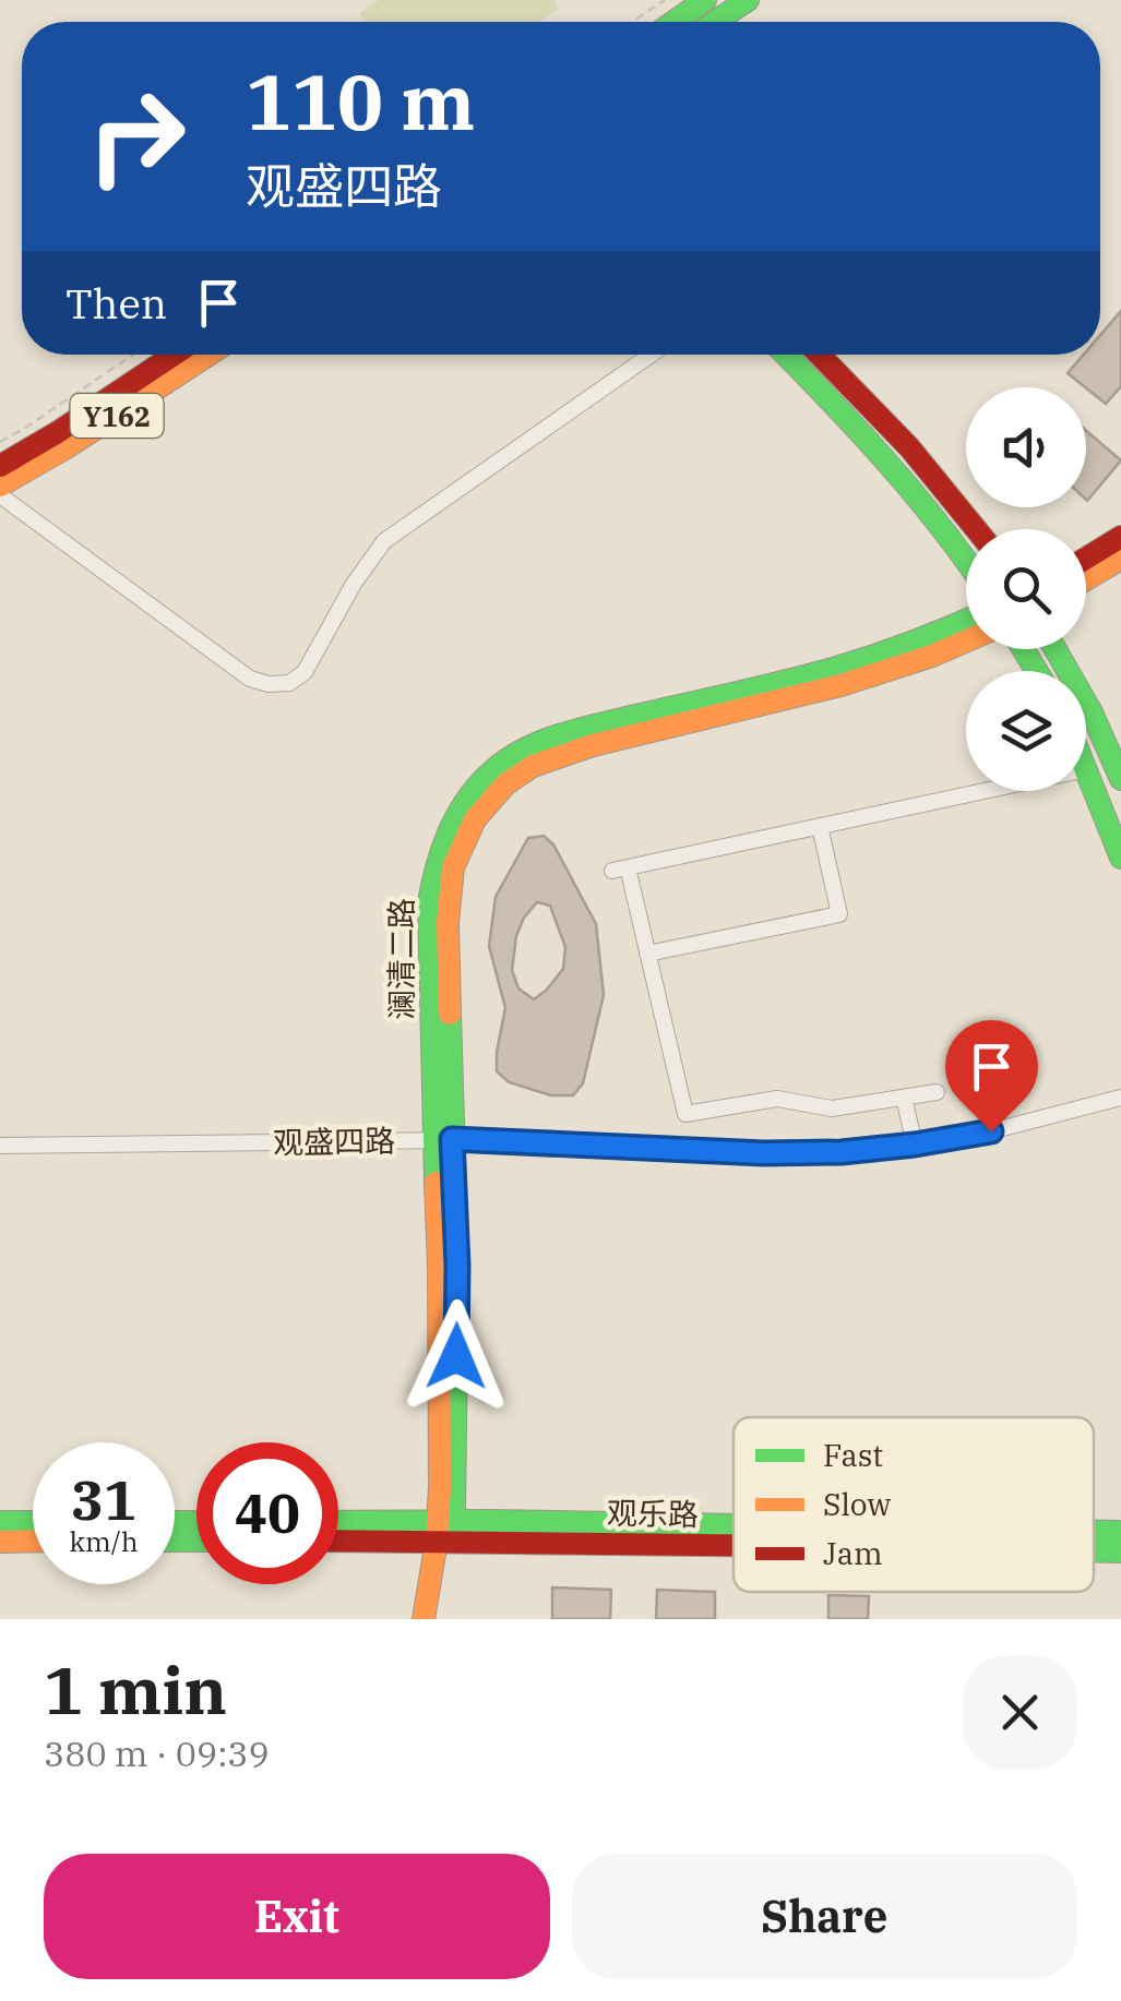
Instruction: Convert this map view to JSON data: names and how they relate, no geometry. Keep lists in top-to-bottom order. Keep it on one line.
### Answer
{"streets":{"street":["Y162","澜清二路","观盛四路","观乐路"]},"crossings":[["澜清二路","观盛四路"],["澜清二路","观乐路"]],"legend":["Fast","Slow","Jam"],"page":{"turn":["110 m","观盛四路"],"then":"Then","speed":"31 km/h","limit":"40","heading":["1 min","380 m · 09:39"],"buttons":["Exit","Share"]}}
